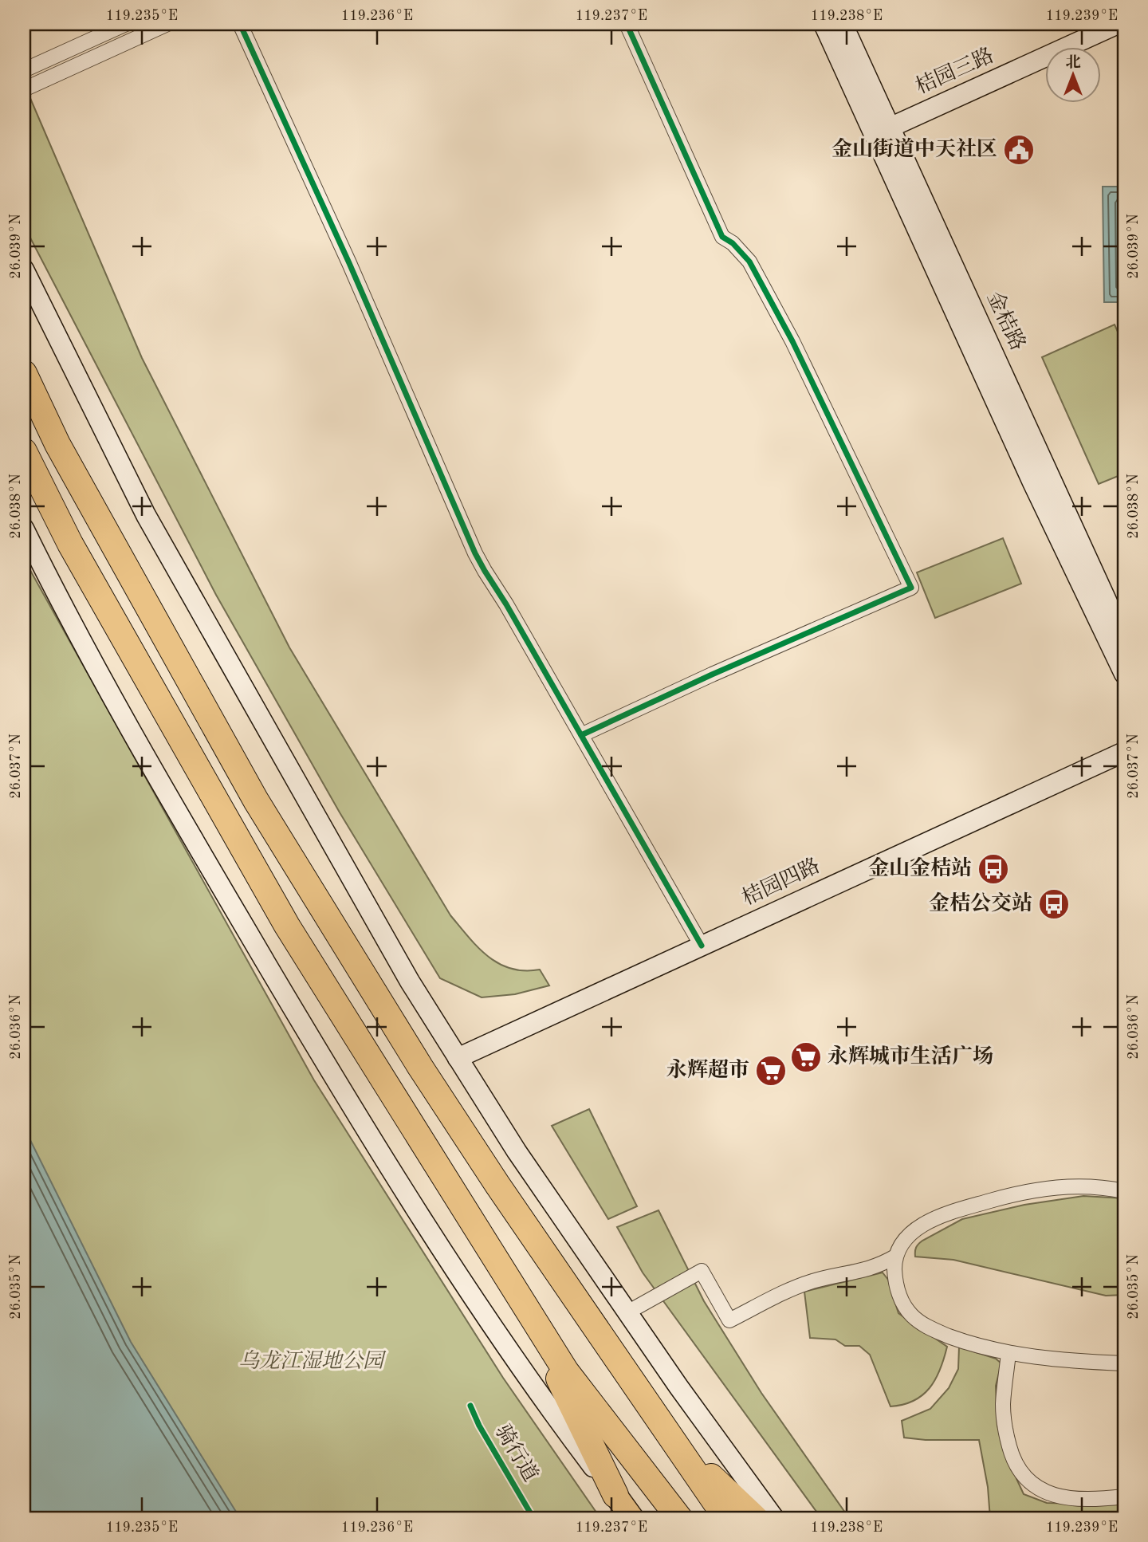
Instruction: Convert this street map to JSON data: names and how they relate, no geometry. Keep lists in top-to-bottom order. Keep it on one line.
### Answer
{"streets":{"main road":["桔园三路","金桔路","桔园四路"],"cycle path":["骑行道"]},"crossings":[["桔园三路","金桔路"]],"parks":["乌龙江湿地公园"],"places":{"public building":["金山街道中天社区"],"bus stop":["金山金桔站","金桔公交站"],"supermarket":["永辉城市生活广场","永辉超市"]},"north":"top","coordinates":["119.235°E","119.236°E","119.237°E","119.238°E","119.239°E","26.039°N","26.038°N","26.037°N","26.036°N","26.035°N"]}
